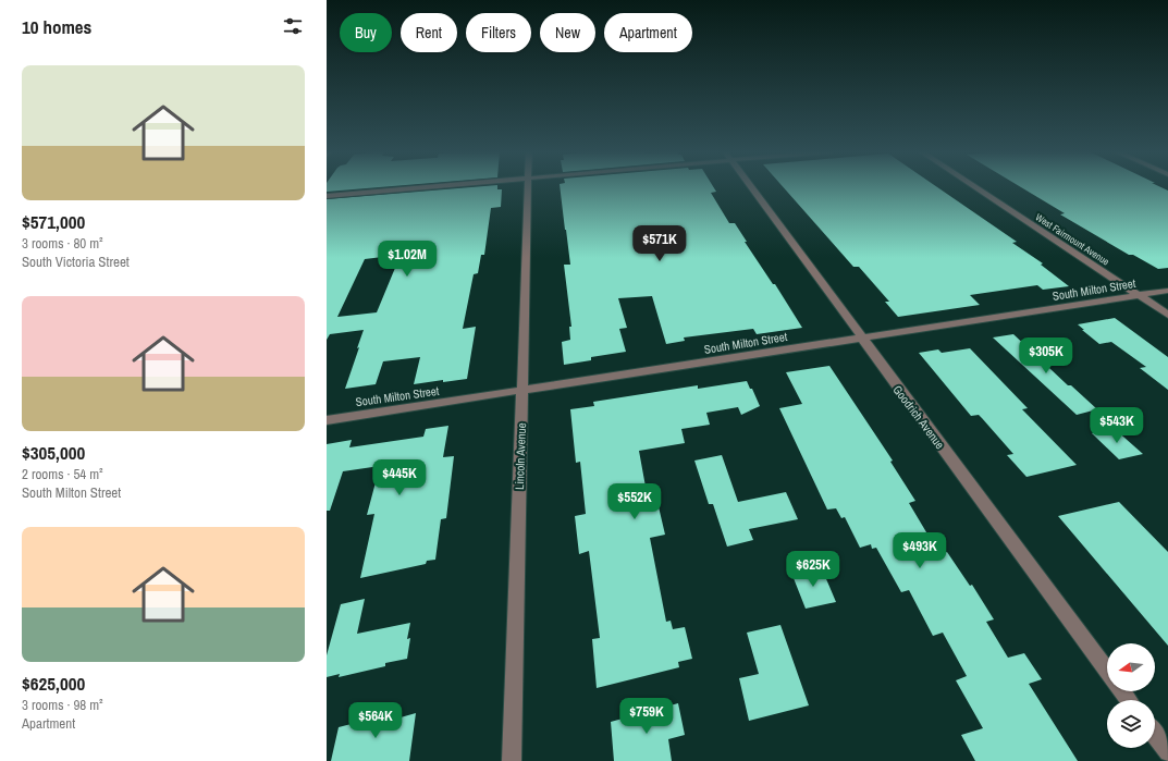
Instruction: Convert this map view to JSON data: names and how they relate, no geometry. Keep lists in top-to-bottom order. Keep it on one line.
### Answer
{"streets":{"street":["West Fairmount Avenue","South Milton Street","Goodrich Avenue","Lincoln Avenue"]},"crossings":[["West Fairmount Avenue","South Milton Street"],["South Milton Street","Goodrich Avenue"],["South Milton Street","Lincoln Avenue"]],"north":"left","page":{"heading":"10 homes","chip":["Buy","Rent","Filters","New","Apartment"],"list":[{"name":"$571,000","note":"3 rooms · 80 m² · South Victoria Street"},{"name":"$305,000","note":"2 rooms · 54 m² · South Milton Street"},{"name":"$625,000","note":"3 rooms · 98 m² · Apartment"}],"price":["$571K","$1.02M","$305K","$543K","$445K","$552K","$493K","$625K","$759K","$564K"]}}
